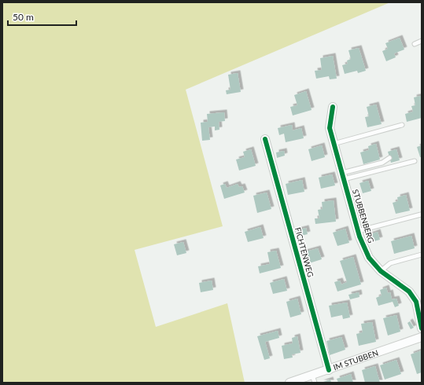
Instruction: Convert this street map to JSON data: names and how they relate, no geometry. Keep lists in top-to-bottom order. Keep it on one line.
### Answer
{"streets":{"street":["STUBBENBERG","FICHTENWEG","IM STUBBEN"]},"crossings":[["FICHTENWEG","IM STUBBEN"]],"scale_bar":"50 m"}
